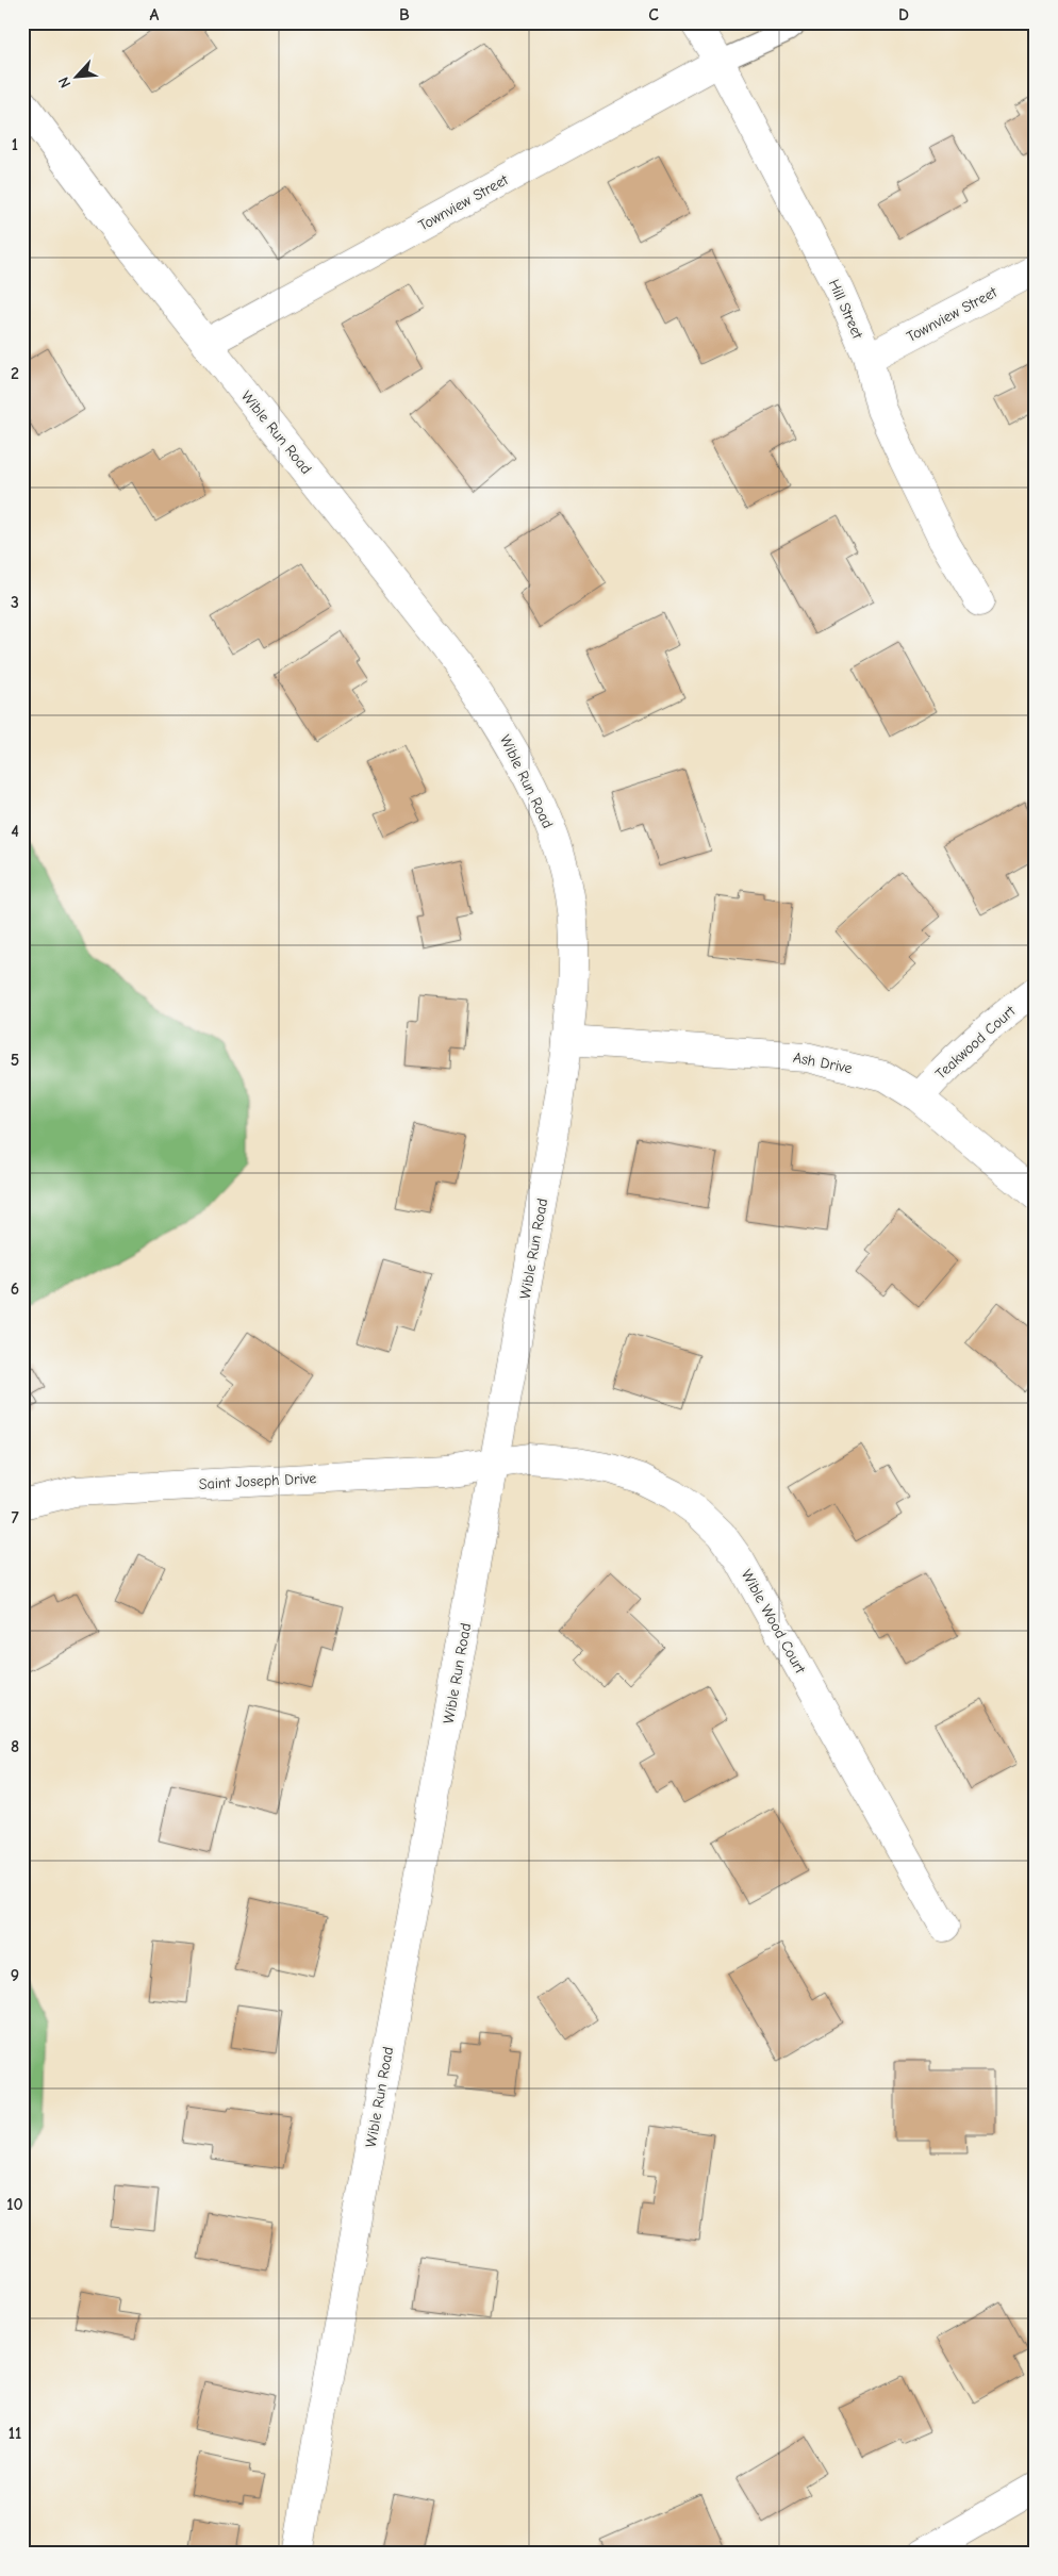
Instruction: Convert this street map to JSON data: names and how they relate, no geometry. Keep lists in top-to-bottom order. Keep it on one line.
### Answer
{"streets":{"street":["Townview Street","Hill Street","Wible Run Road","Teakwood Court","Ash Drive","Saint Joseph Drive","Wible Wood Court"]},"crossings":[["Townview Street","Hill Street"],["Townview Street","Wible Run Road"],["Wible Run Road","Ash Drive"],["Wible Run Road","Saint Joseph Drive"],["Wible Run Road","Wible Wood Court"],["Teakwood Court","Ash Drive"],["Saint Joseph Drive","Wible Wood Court"]],"north":"bottom left","grid":{"columns":["A","B","C","D"],"rows":["1","2","3","4","5","6","7","8","9","10","11"]}}
